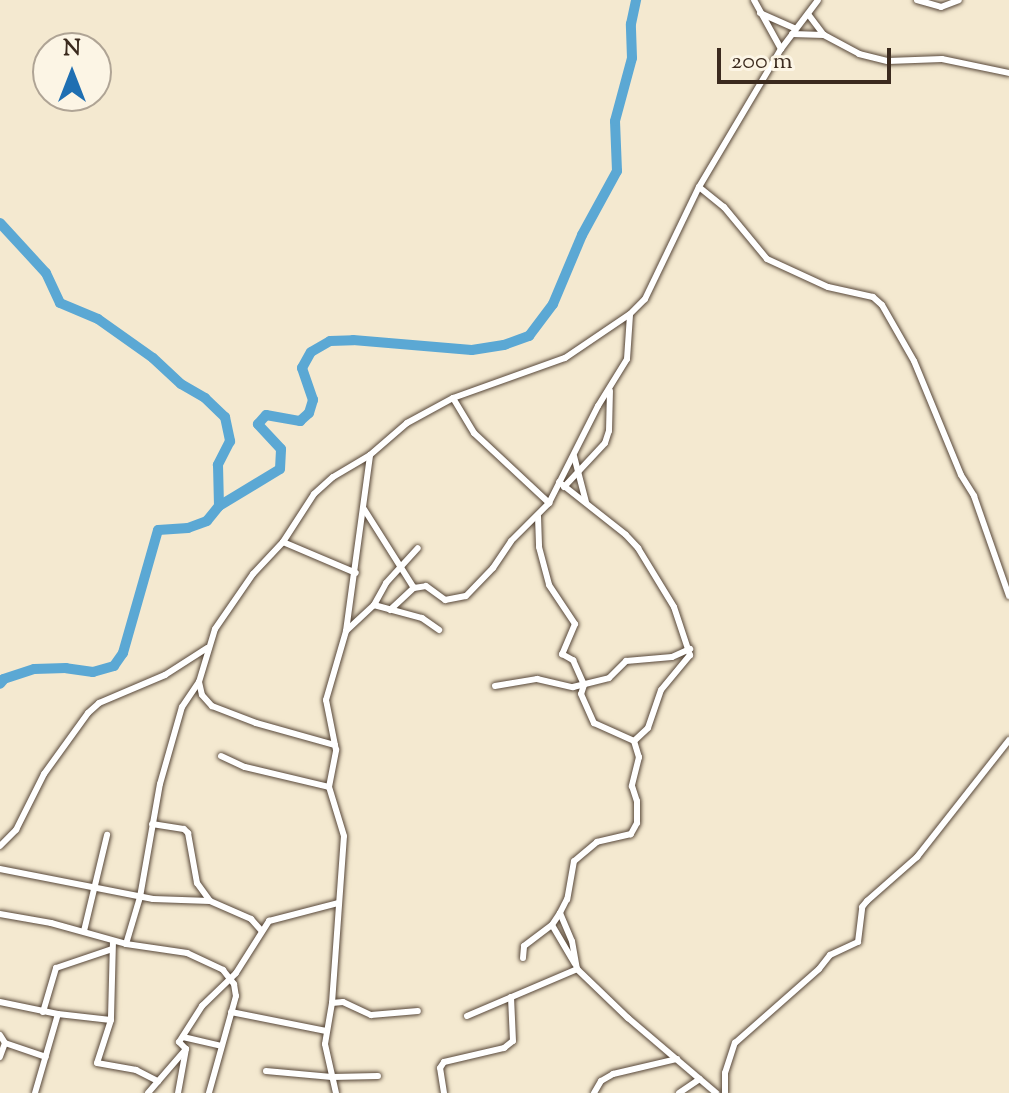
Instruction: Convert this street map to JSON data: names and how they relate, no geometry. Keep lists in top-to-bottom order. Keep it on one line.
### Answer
{"scale_bar":"200 m","north":"top"}
